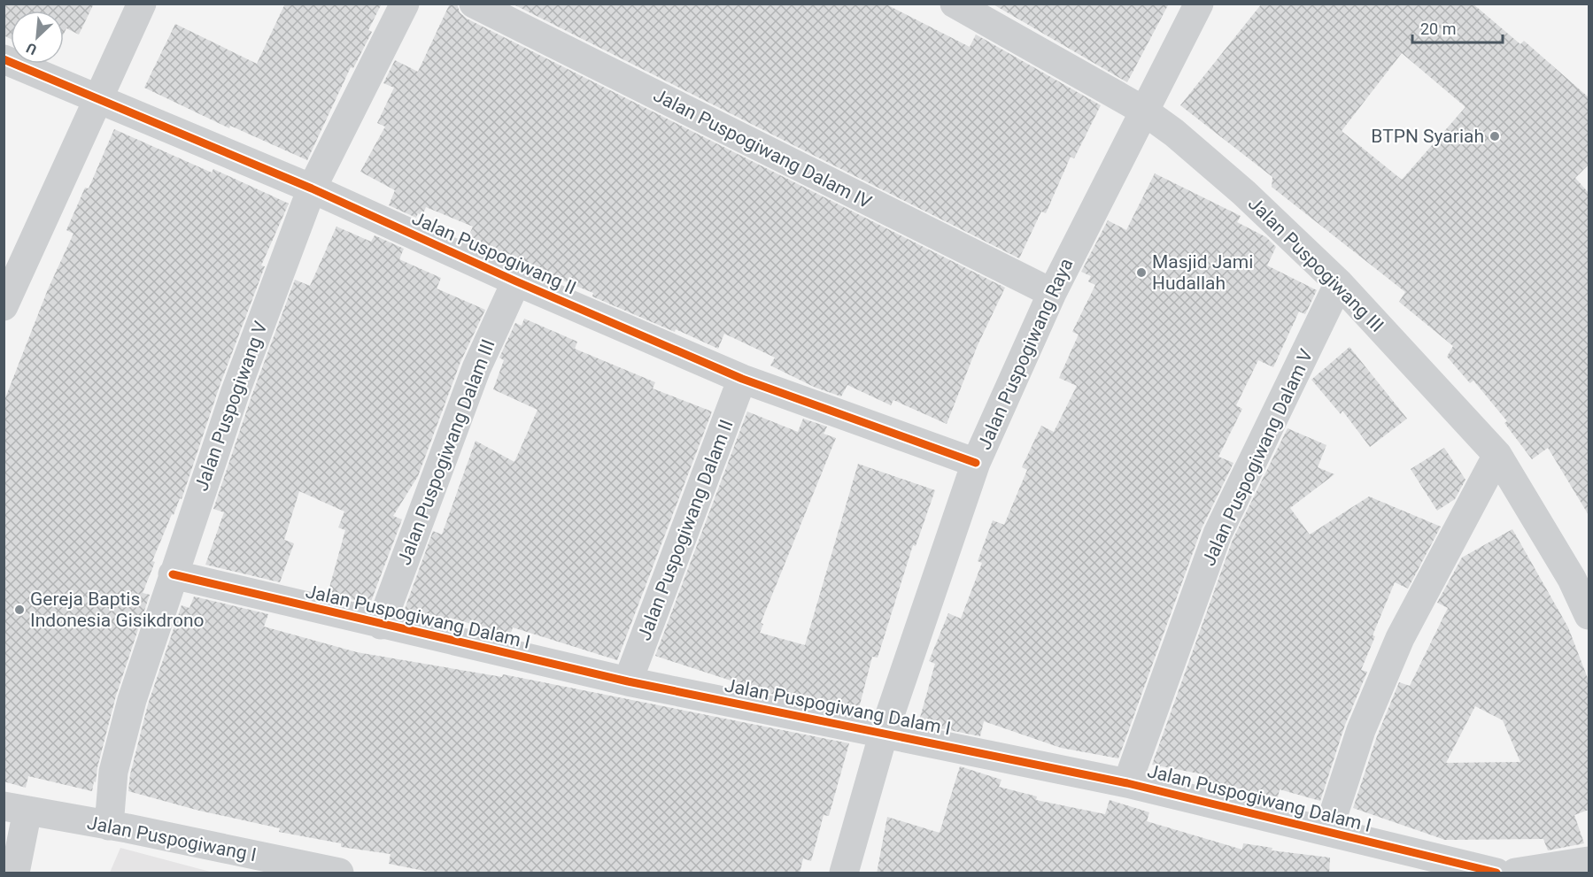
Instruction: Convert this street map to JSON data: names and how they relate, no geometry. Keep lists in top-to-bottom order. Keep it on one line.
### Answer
{"streets":{"street":["Jalan Puspogiwang Dalam IV","Jalan Puspogiwang II","Jalan Puspogiwang III","Jalan Puspogiwang Raya","Jalan Puspogiwang V","Jalan Puspogiwang Dalam III","Jalan Puspogiwang Dalam V","Jalan Puspogiwang Dalam II","Jalan Puspogiwang Dalam I","Jalan Puspogiwang I"]},"crossings":[["Jalan Puspogiwang Dalam IV","Jalan Puspogiwang Raya"],["Jalan Puspogiwang II","Jalan Puspogiwang Raya"],["Jalan Puspogiwang II","Jalan Puspogiwang V"],["Jalan Puspogiwang II","Jalan Puspogiwang Dalam III"],["Jalan Puspogiwang II","Jalan Puspogiwang Dalam II"],["Jalan Puspogiwang III","Jalan Puspogiwang Raya"],["Jalan Puspogiwang III","Jalan Puspogiwang Dalam V"],["Jalan Puspogiwang Raya","Jalan Puspogiwang Dalam I"],["Jalan Puspogiwang V","Jalan Puspogiwang Dalam I"],["Jalan Puspogiwang V","Jalan Puspogiwang I"],["Jalan Puspogiwang Dalam III","Jalan Puspogiwang Dalam I"],["Jalan Puspogiwang Dalam V","Jalan Puspogiwang Dalam I"],["Jalan Puspogiwang Dalam II","Jalan Puspogiwang Dalam I"]],"places":["BTPN Syariah","Masjid Jami Hudallah","Gereja Baptis Indonesia Gisikdrono"],"scale_bar":"20 m","north":"bottom left"}
